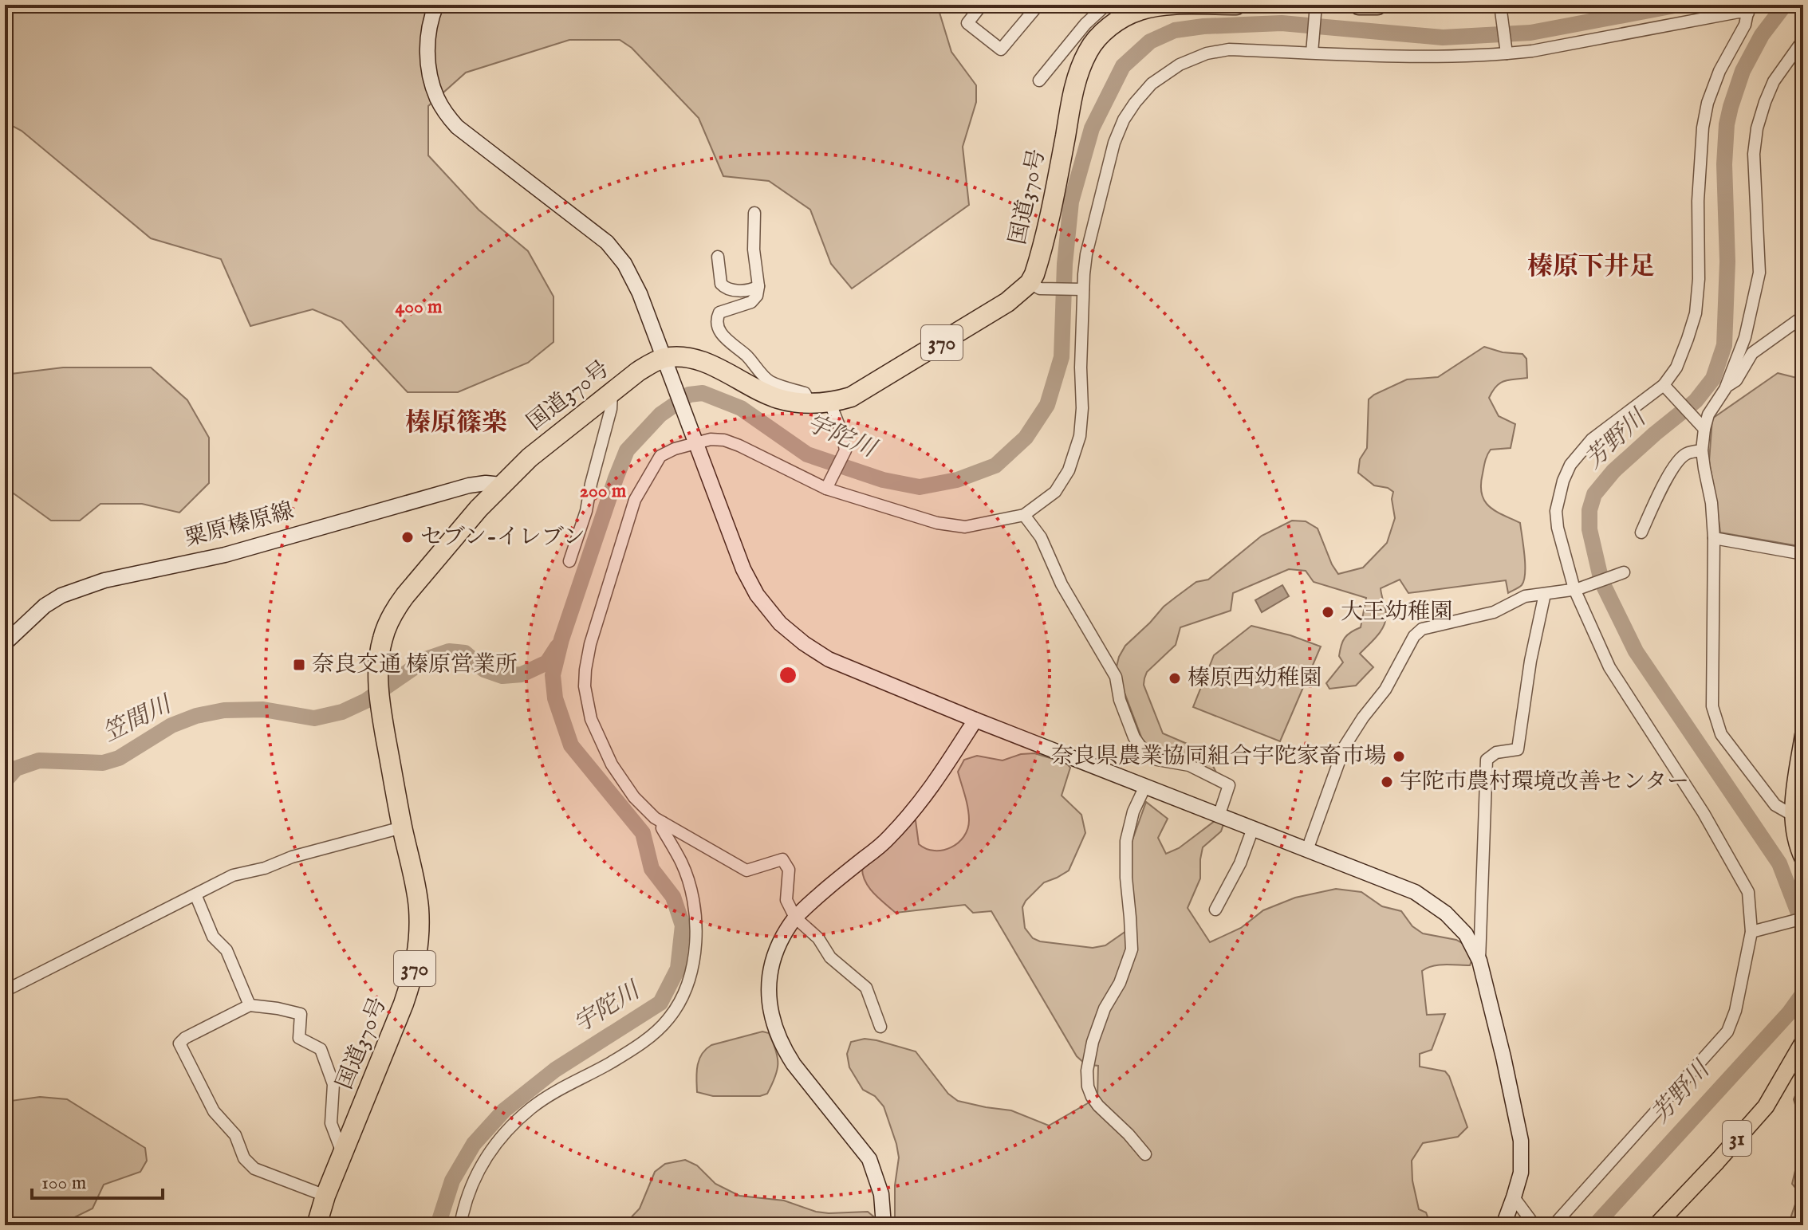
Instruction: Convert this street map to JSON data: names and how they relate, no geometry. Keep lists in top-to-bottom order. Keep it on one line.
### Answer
{"streets":{"highway":["国道370号","370"],"main road":["31"],"street":["粟原榛原線"]},"crossings":[["国道370号","370"],["国道370号","粟原榛原線"]],"districts":["榛原下井足","榛原篠楽"],"water":["宇陀川","芳野川","笠間川"],"places":{"other":["セブン-イレブン","大王幼稚園","榛原西幼稚園","奈良県農業協同組合宇陀家畜市場","宇陀市農村環境改善センター"],"transit":["奈良交通 榛原営業所"]},"scale_bar":"100 m","rings":["400 m","200 m"]}
